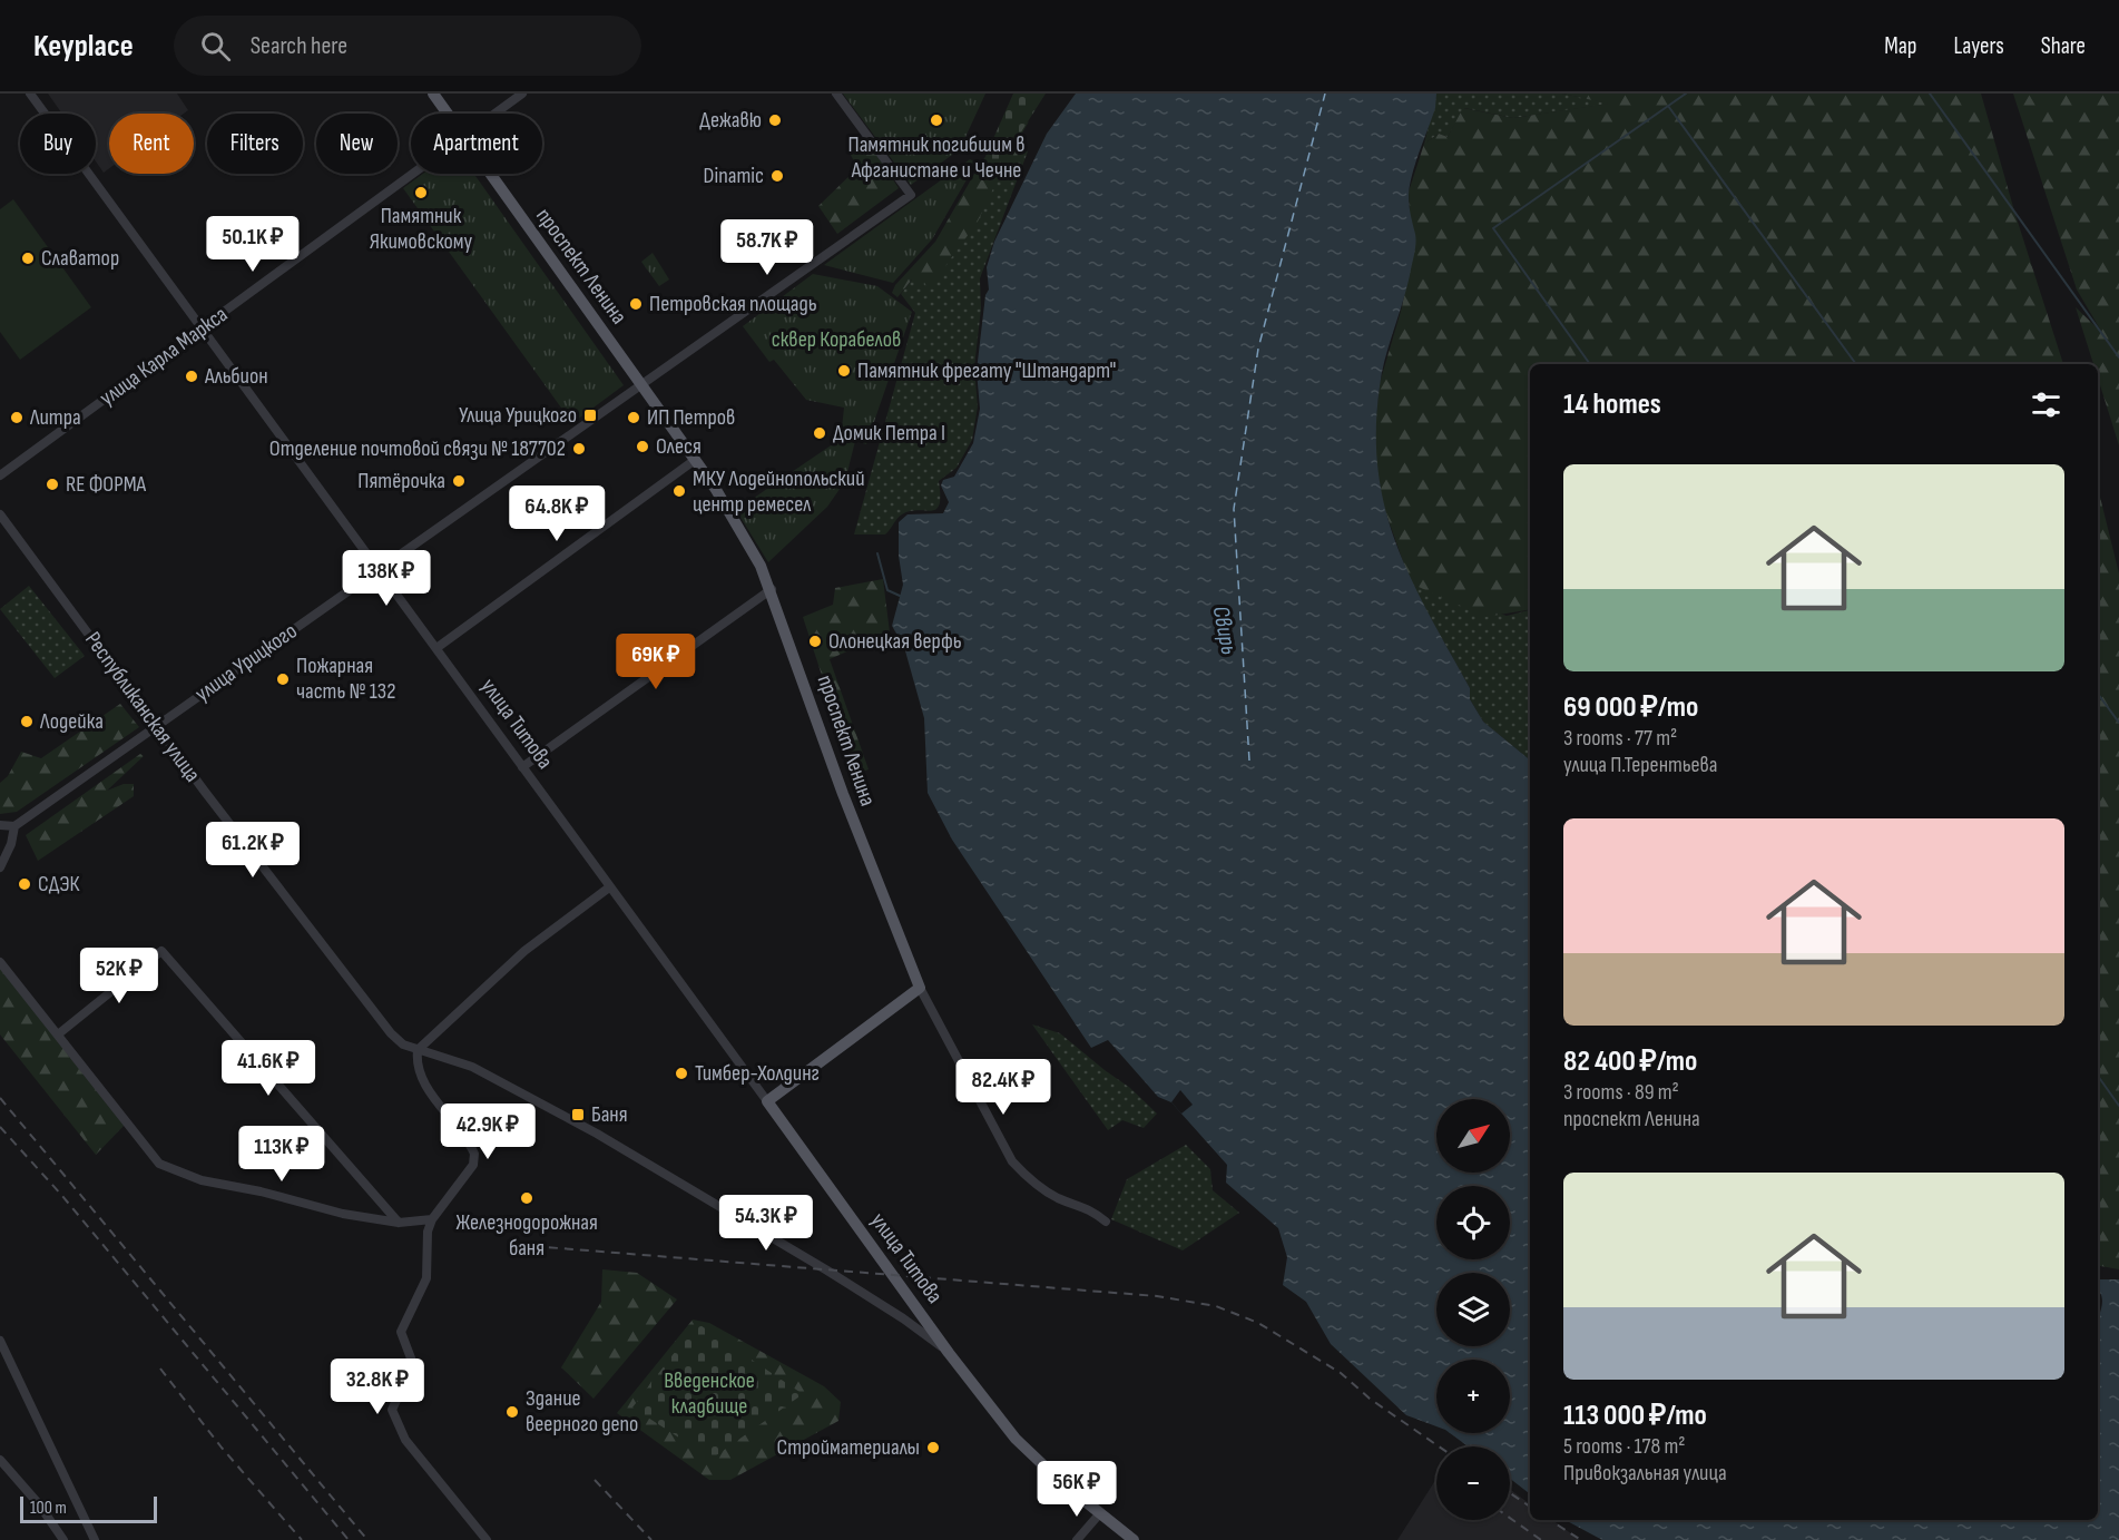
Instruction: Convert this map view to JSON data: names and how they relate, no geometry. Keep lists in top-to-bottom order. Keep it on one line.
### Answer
{"streets":{"main road":["проспект Ленина","улица Титова"],"street":["улица Карла Маркса","улица Урицкого","Республиканская улица"]},"crossings":[["проспект Ленина","улица Урицкого"],["улица Карла Маркса","улица Титова"],["улица Урицкого","Республиканская улица"],["улица Урицкого","улица Титова"],["Республиканская улица","улица Титова"]],"water":["Свирь"],"parks":["сквер Корабелов","Введенское кладбище"],"places":{"other":["Дежавю","Памятник погибшим в Афганистане и Чечне","Dinamic","Памятник Якимовскому","Славатор","Петровская площадь","Памятник фрегату \"Штандарт\"","Альбион","Литра","ИП Петров","Домик Петра I","Олеся","Отделение почтовой связи № 187702","Пятёрочка","RE ФОРМА","МКУ Лодейнопольский центр ремесел","Олонецкая верфь","Пожарная часть № 132","Лодейка","СДЭК","Тимбер-Холдинг","Железнодорожная баня","Здание веерного депо","Стройматериалы"],"transit":["Улица Урицкого","Баня"]},"scale_bar":"100 m","north":"top right","page":{"header":"Keyplace","search":"Search here","nav":["Map","Layers","Share"],"chip":["Buy","Rent","Filters","New","Apartment"],"price":["50.1K ₽","58.7K ₽","64.8K ₽","138K ₽","69K ₽","61.2K ₽","52K ₽","41.6K ₽","82.4K ₽","42.9K ₽","113K ₽","54.3K ₽","32.8K ₽","56K ₽"],"heading":"14 homes","list":[{"name":"69 000 ₽/mo","note":"3 rooms · 77 m² · улица П.Терентьева"},{"name":"82 400 ₽/mo","note":"3 rooms · 89 m² · проспект Ленина"},{"name":"113 000 ₽/mo","note":"5 rooms · 178 m² · Привокзальная улица"}],"map_buttons":["+","−"],"scale":"100 m"}}
